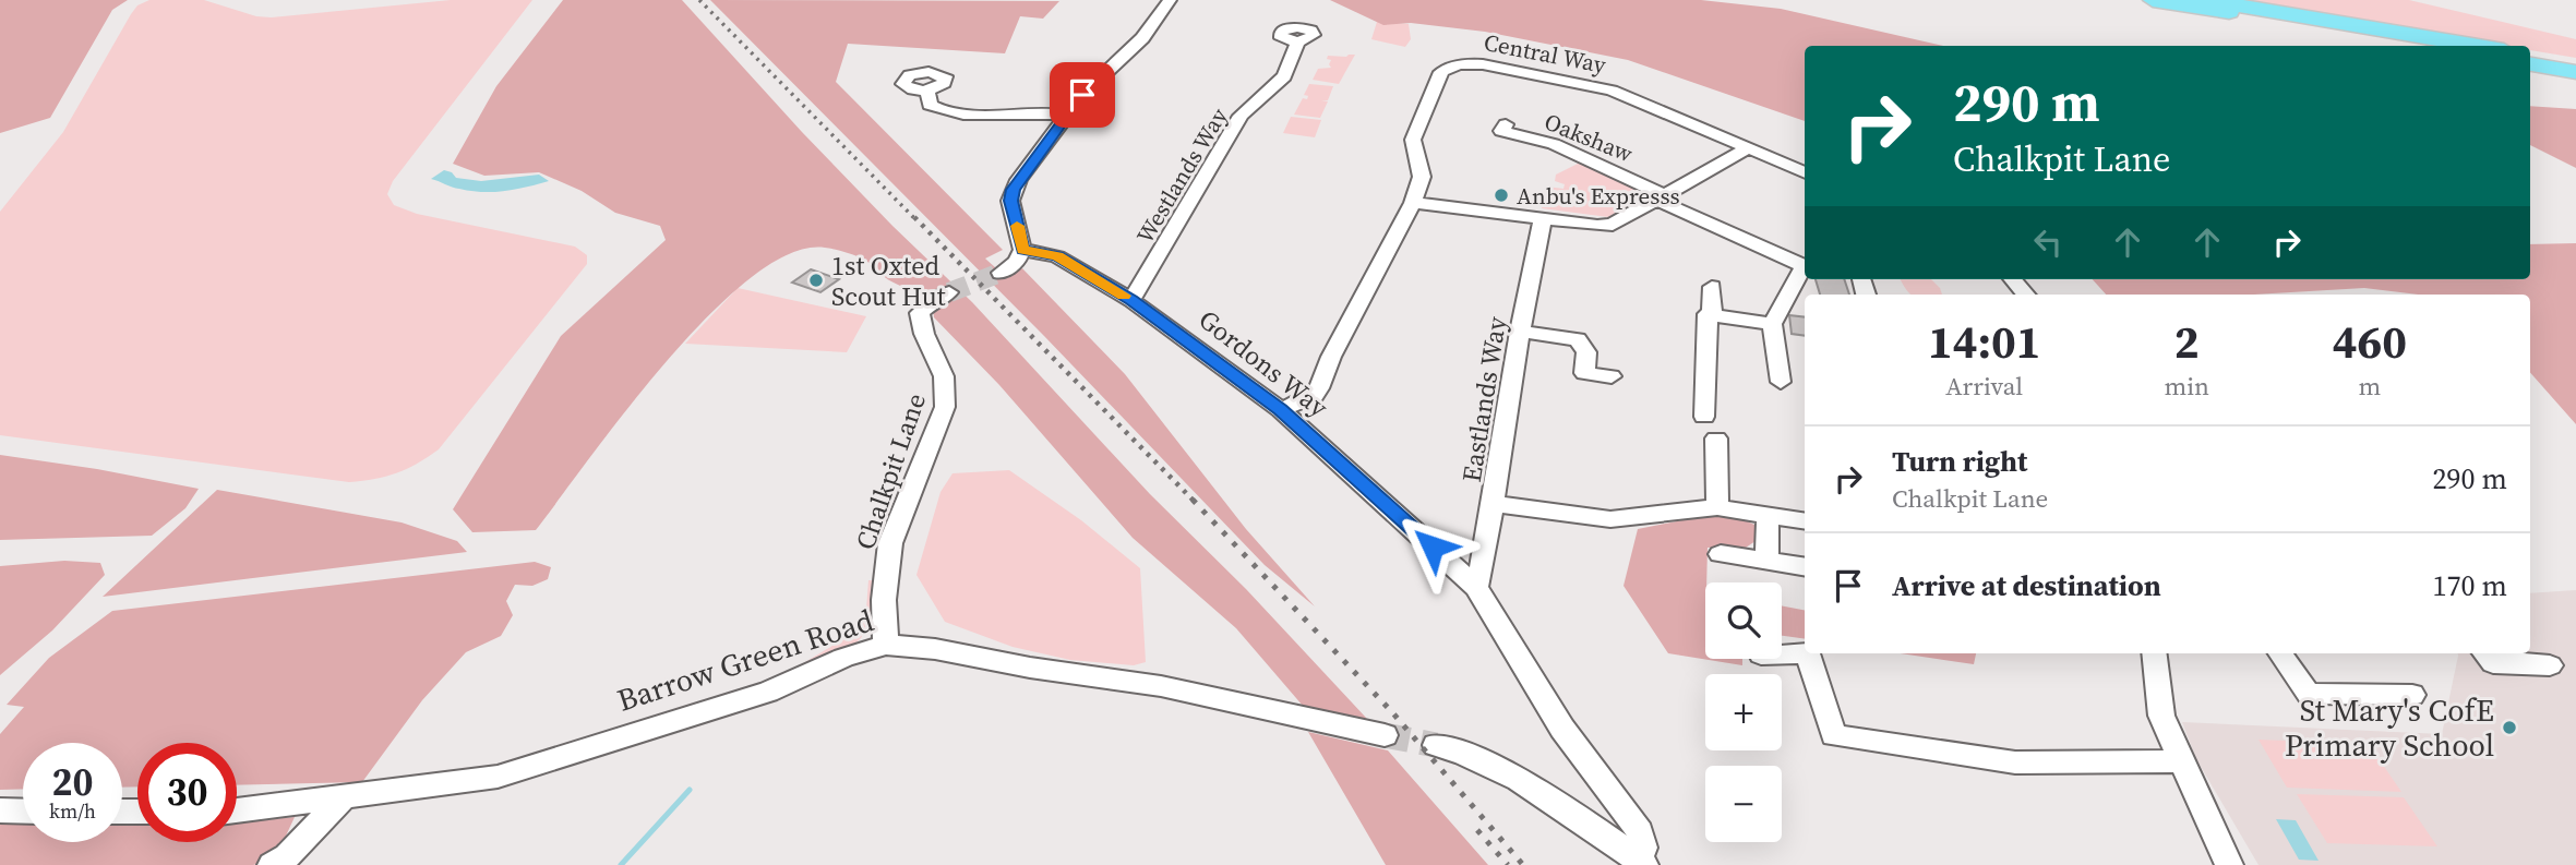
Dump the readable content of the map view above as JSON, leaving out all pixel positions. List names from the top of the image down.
{
  "streets": {
    "street": [
      "Central Way",
      "Oakshaw",
      "Westlands Way",
      "Gordons Way",
      "Eastlands Way",
      "Chalkpit Lane",
      "Barrow Green Road"
    ]
  },
  "crossings": [
    ["Central Way", "Gordons Way"],
    ["Westlands Way", "Gordons Way"],
    ["Gordons Way", "Eastlands Way"],
    ["Chalkpit Lane", "Barrow Green Road"]
  ],
  "places": ["Anbu's Expresss", "1st Oxted Scout Hut", "St Mary's CofE Primary School"],
  "page": {
    "turn": ["290 m", "Chalkpit Lane"],
    "eta": [
      "14:01",
      "Arrival",
      "2",
      "min",
      "460",
      "m"
    ],
    "list": [
      {
        "name": "Turn right",
        "note": "Chalkpit Lane",
        "value": "290 m"
      },
      {
        "name": "Arrive at destination",
        "value": "170 m"
      }
    ],
    "map_buttons": ["+", "−"],
    "speed": "20 km/h",
    "limit": "30"
  }
}
